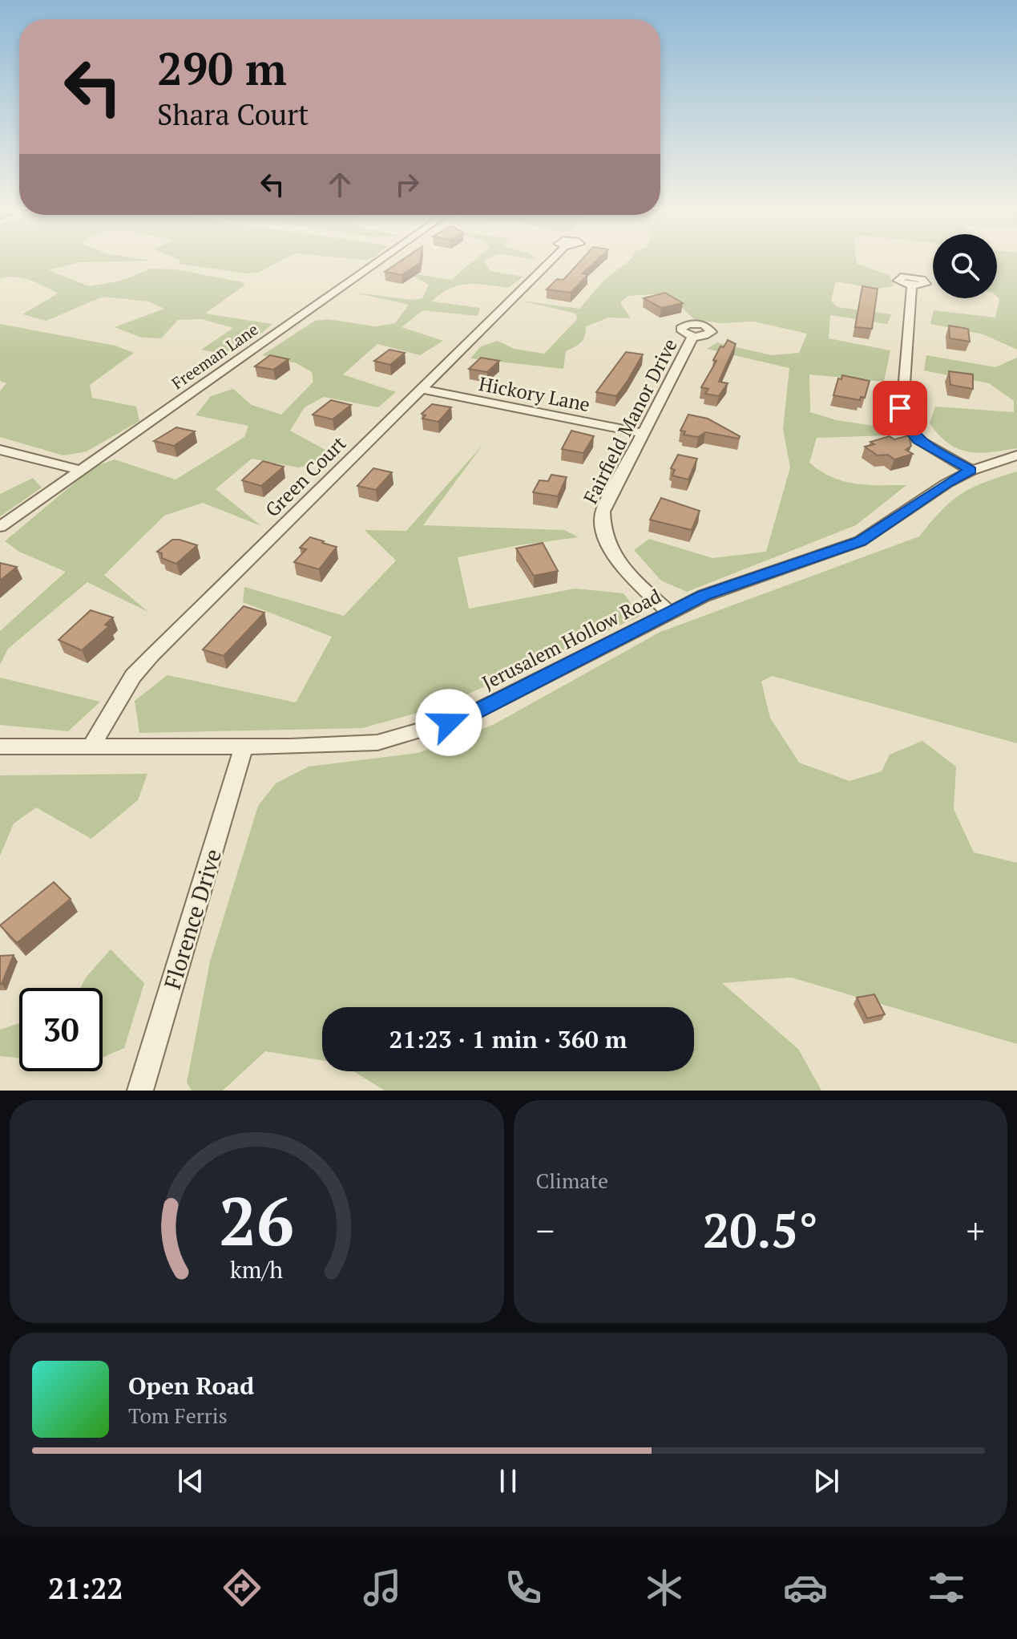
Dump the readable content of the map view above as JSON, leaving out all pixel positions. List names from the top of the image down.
{
  "streets": {
    "street": [
      "Freeman Lane",
      "Hickory Lane",
      "Fairfield Manor Drive",
      "Green Court",
      "Jerusalem Hollow Road",
      "Florence Drive"
    ]
  },
  "crossings": [
    ["Hickory Lane", "Fairfield Manor Drive"],
    ["Hickory Lane", "Green Court"],
    ["Fairfield Manor Drive", "Jerusalem Hollow Road"],
    ["Green Court", "Jerusalem Hollow Road"],
    ["Jerusalem Hollow Road", "Florence Drive"]
  ],
  "page": {
    "turn": ["290 m", "Shara Court"],
    "limit": "30",
    "trip": "21:23 · 1 min · 360 m",
    "tile": "Climate",
    "heat": ["−", "20.5°", "+"],
    "song": ["Open Road", "Tom Ferris"],
    "tabs": "21:22",
    "gauge": ["26", "km/h"]
  }
}
